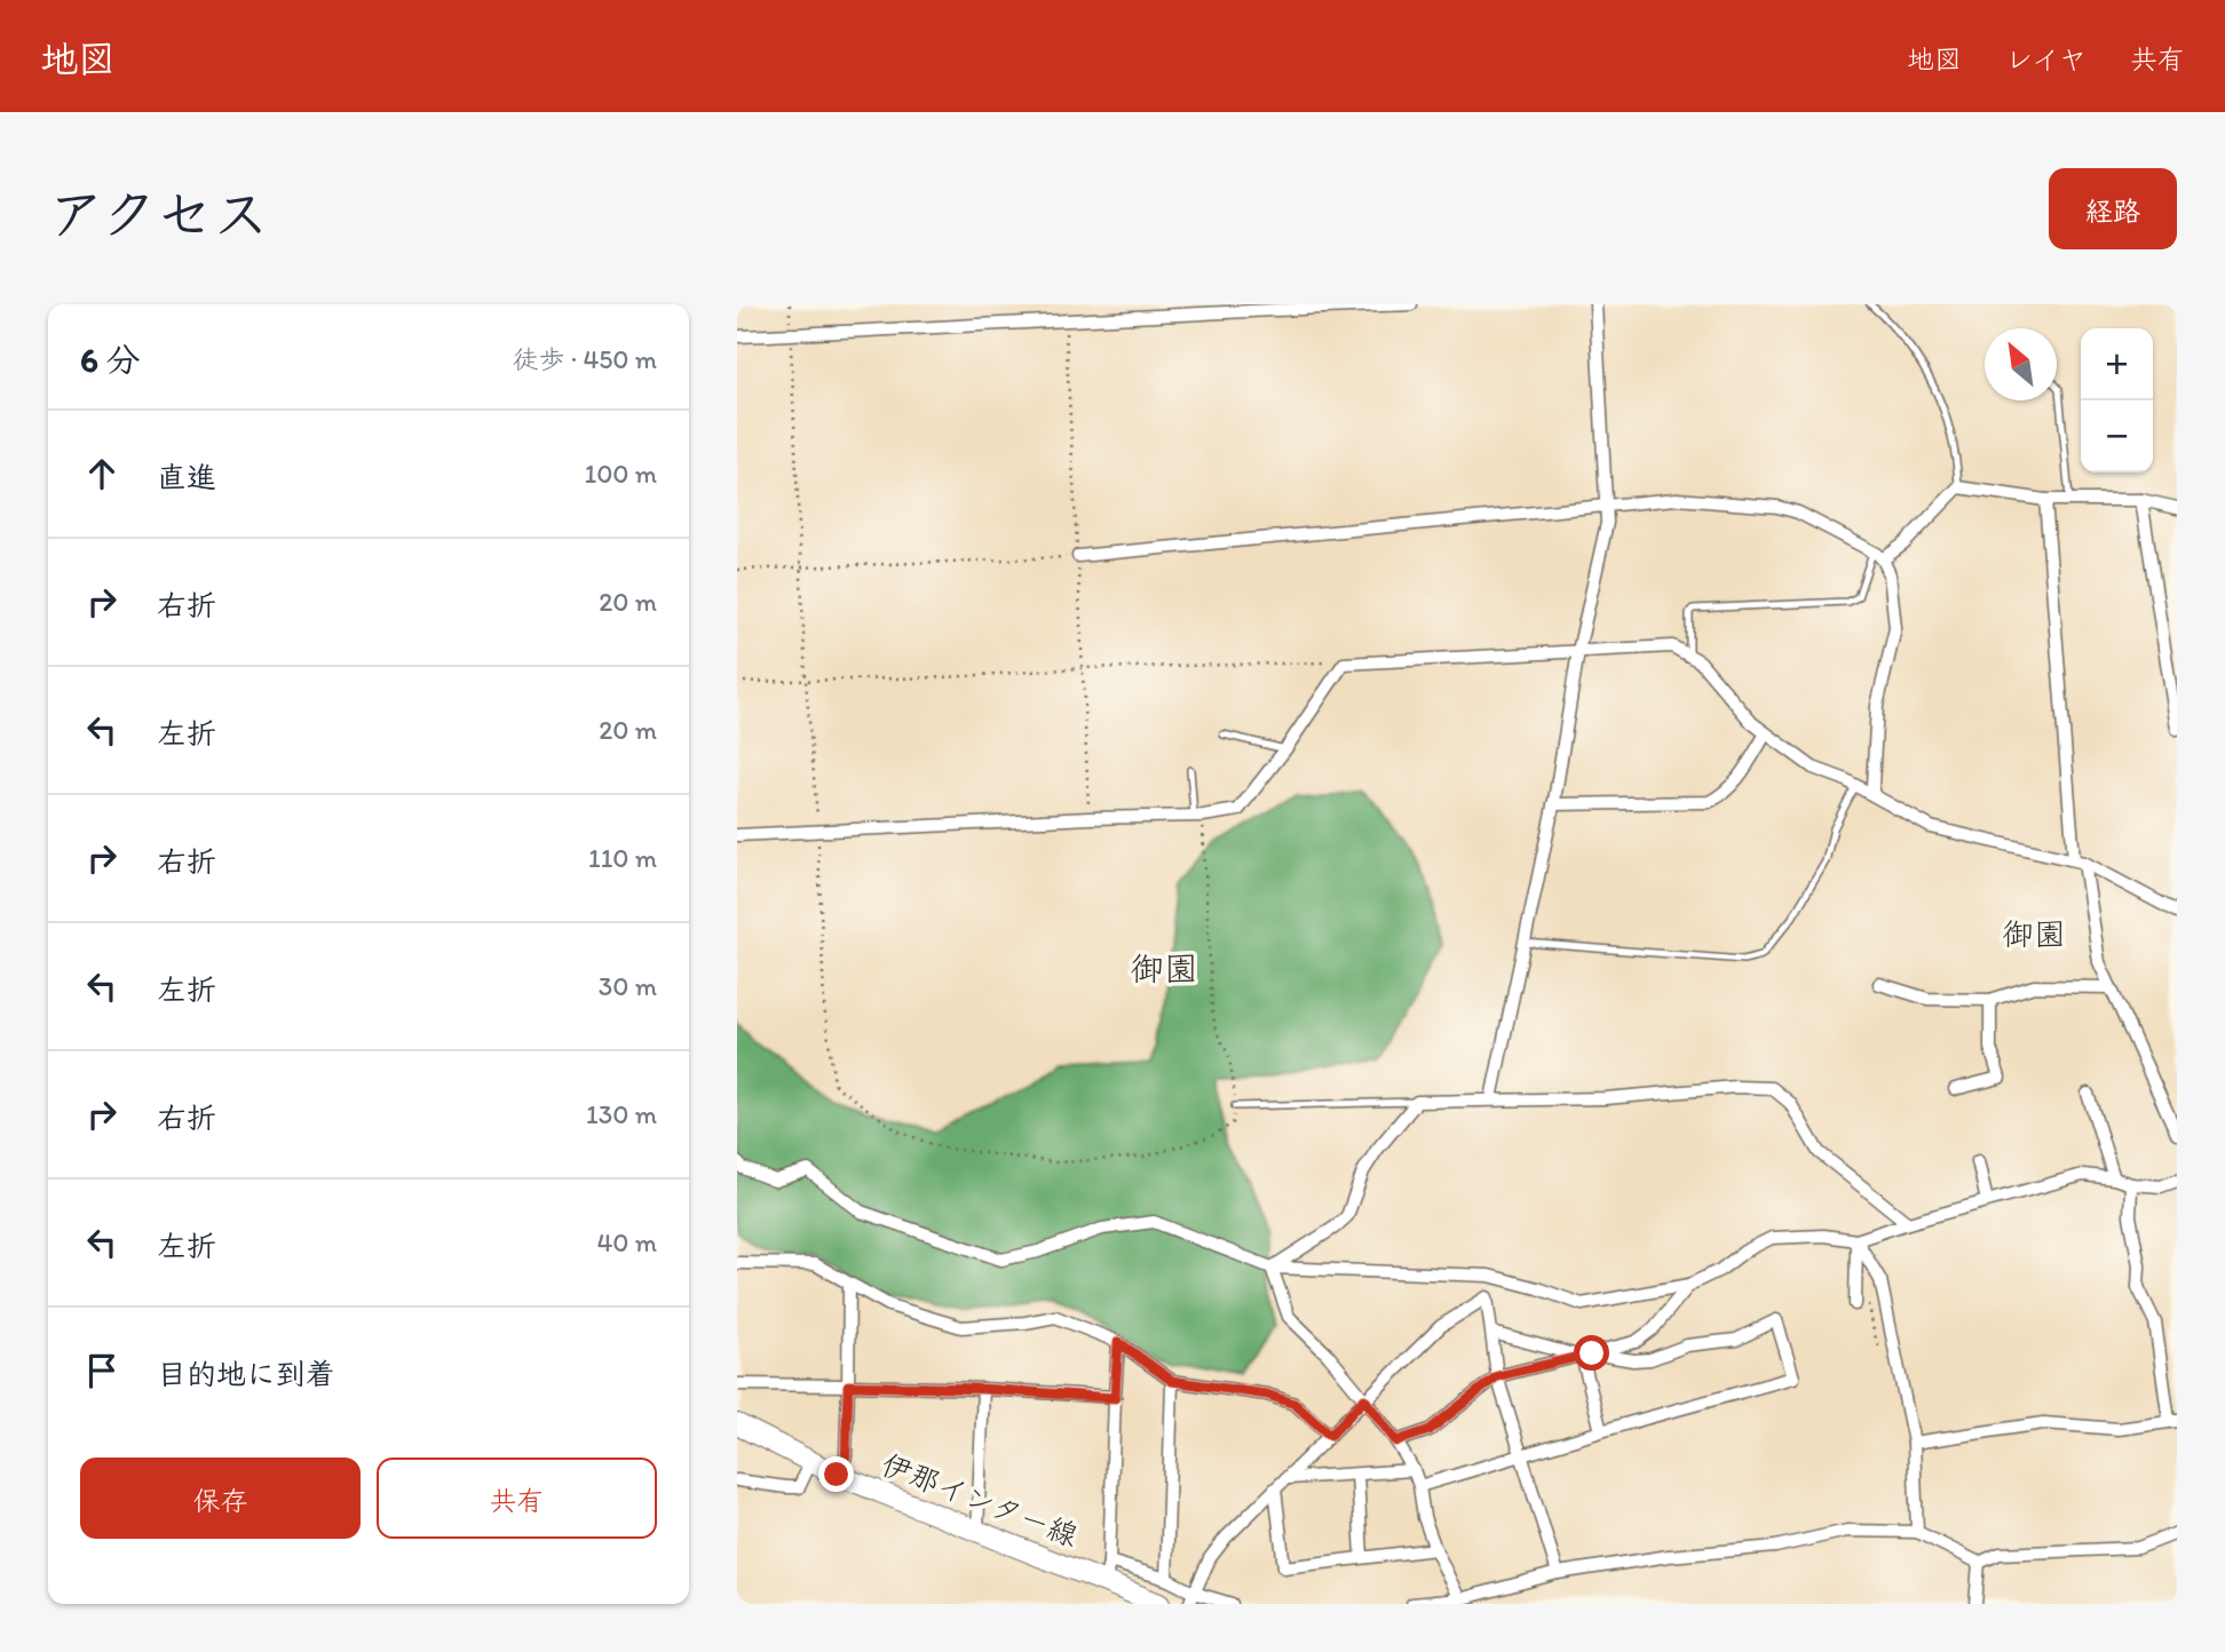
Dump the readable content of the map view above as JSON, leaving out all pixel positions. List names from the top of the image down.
{
  "streets": {
    "main road": ["伊那インター線"]
  },
  "districts": ["御園", "御園"],
  "north": "top left",
  "page": {
    "header": "地図",
    "nav": ["地図", "レイヤ", "共有"],
    "title": "アクセス",
    "buttons": [
      "経路",
      ["保存", "共有"]
    ],
    "heading": ["6 分", "徒歩 · 450 m"],
    "map_buttons": ["+", "−"],
    "list": [
      ["直進", "100 m"],
      ["右折", "20 m"],
      ["左折", "20 m"],
      ["右折", "110 m"],
      ["左折", "30 m"],
      ["右折", "130 m"],
      ["左折", "40 m"],
      "目的地に到着"
    ]
  }
}
